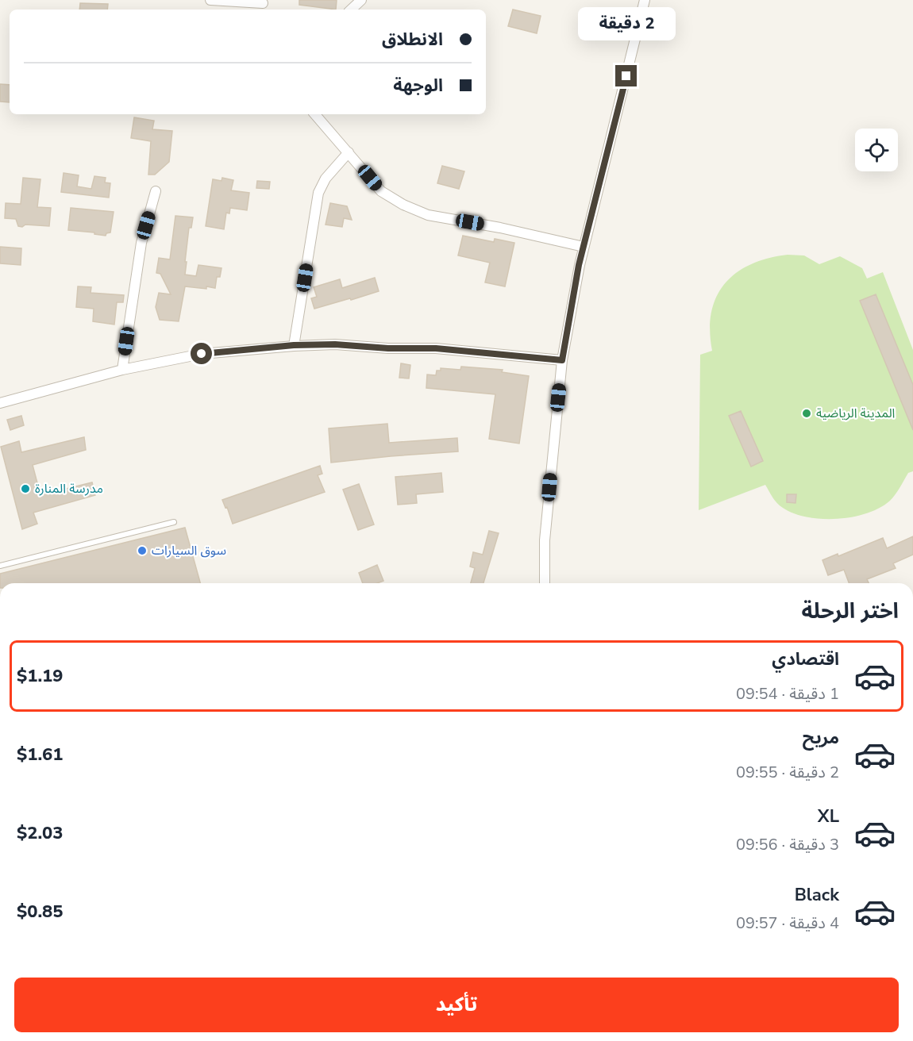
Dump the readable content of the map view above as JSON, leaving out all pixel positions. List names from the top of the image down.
{
  "places": ["المدينة الرياضية", "مدرسة المنارة", "سوق السيارات"],
  "page": {
    "bubble": "2 دقيقة",
    "banner": ["الانطلاق", "الوجهة"],
    "heading": "اختر الرحلة",
    "list": [
      {
        "name": "اقتصادي",
        "note": "1 دقيقة · 09:54",
        "value": "$1.19"
      },
      {
        "name": "مريح",
        "note": "2 دقيقة · 09:55",
        "value": "$1.61"
      },
      {
        "name": "XL",
        "note": "3 دقيقة · 09:56",
        "value": "$2.03"
      },
      {
        "name": "Black",
        "note": "4 دقيقة · 09:57",
        "value": "$0.85"
      }
    ],
    "buttons": "تأكيد"
  }
}
